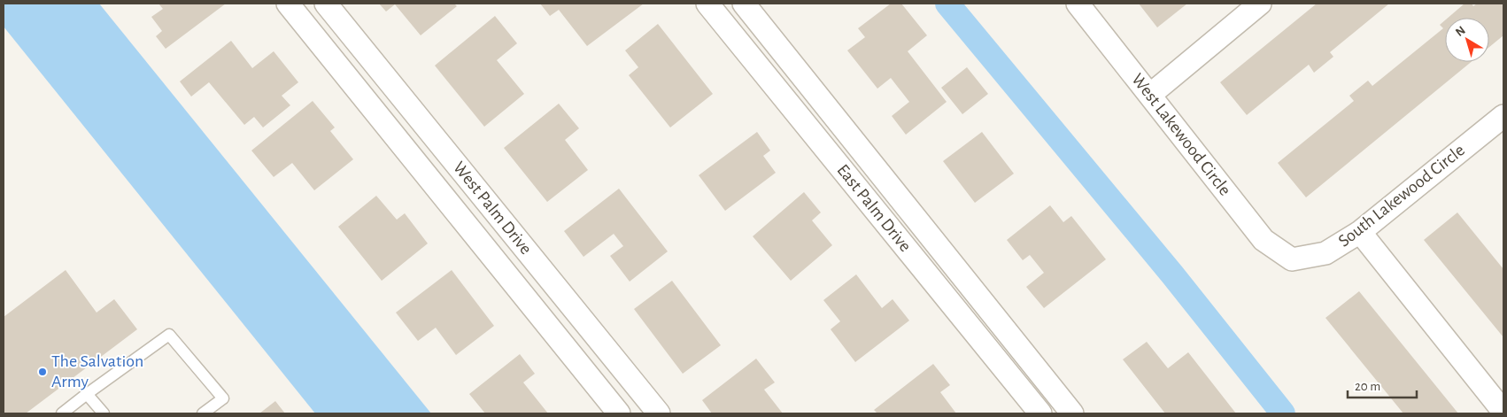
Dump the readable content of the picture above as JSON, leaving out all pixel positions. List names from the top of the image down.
{
  "streets": {
    "street": [
      "West Lakewood Circle",
      "South Lakewood Circle",
      "West Palm Drive",
      "East Palm Drive"
    ]
  },
  "crossings": [
    ["West Lakewood Circle", "South Lakewood Circle"]
  ],
  "places": ["The Salvation Army"],
  "scale_bar": "20 m",
  "north": "top left"
}
